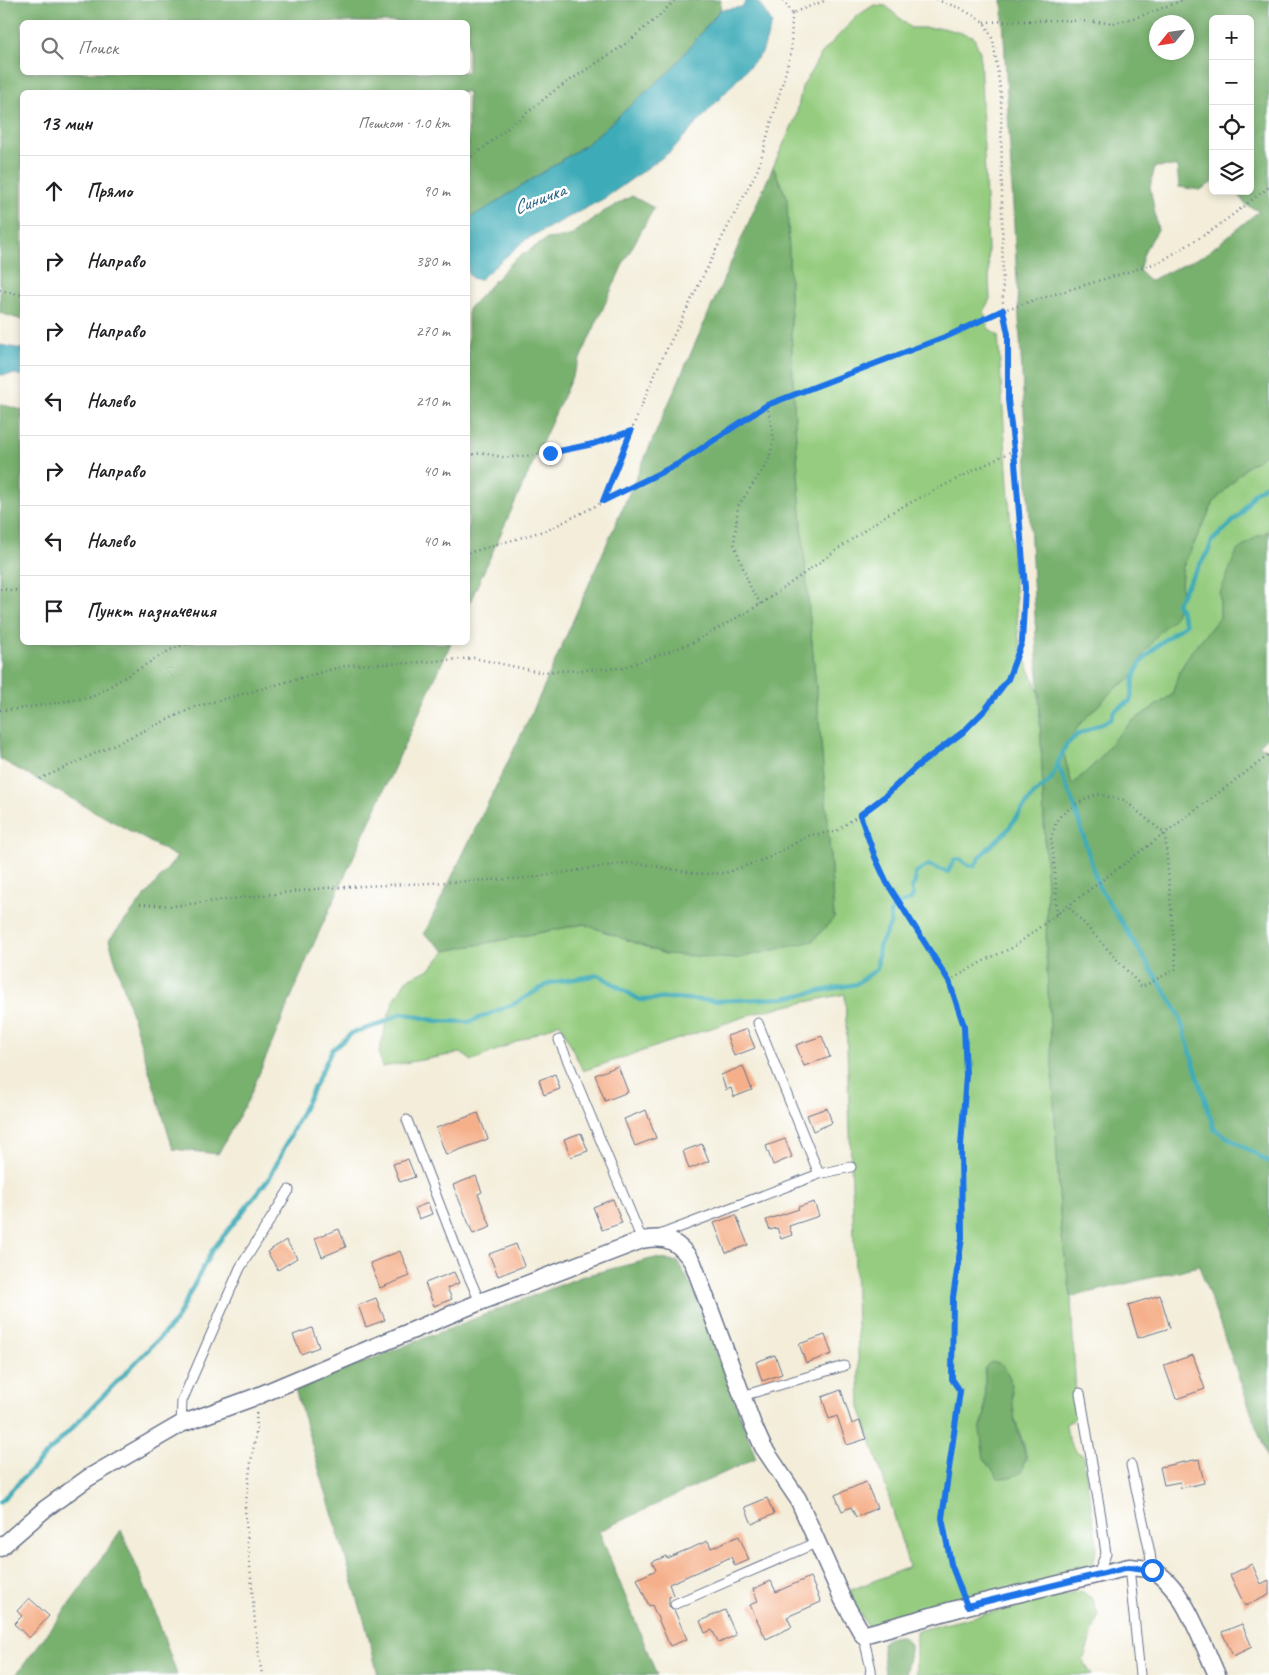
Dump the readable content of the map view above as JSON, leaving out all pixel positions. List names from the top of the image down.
{
  "water": ["Синичка"],
  "north": "bottom left",
  "page": {
    "map_buttons": ["+", "−"],
    "search": "Поиск",
    "heading": ["13 мин", "Пешком · 1.0 km"],
    "list": [
      ["Прямо", "90 m"],
      ["Направо", "380 m"],
      ["Направо", "270 m"],
      ["Налево", "210 m"],
      ["Направо", "40 m"],
      ["Налево", "40 m"],
      "Пункт назначения"
    ]
  }
}
